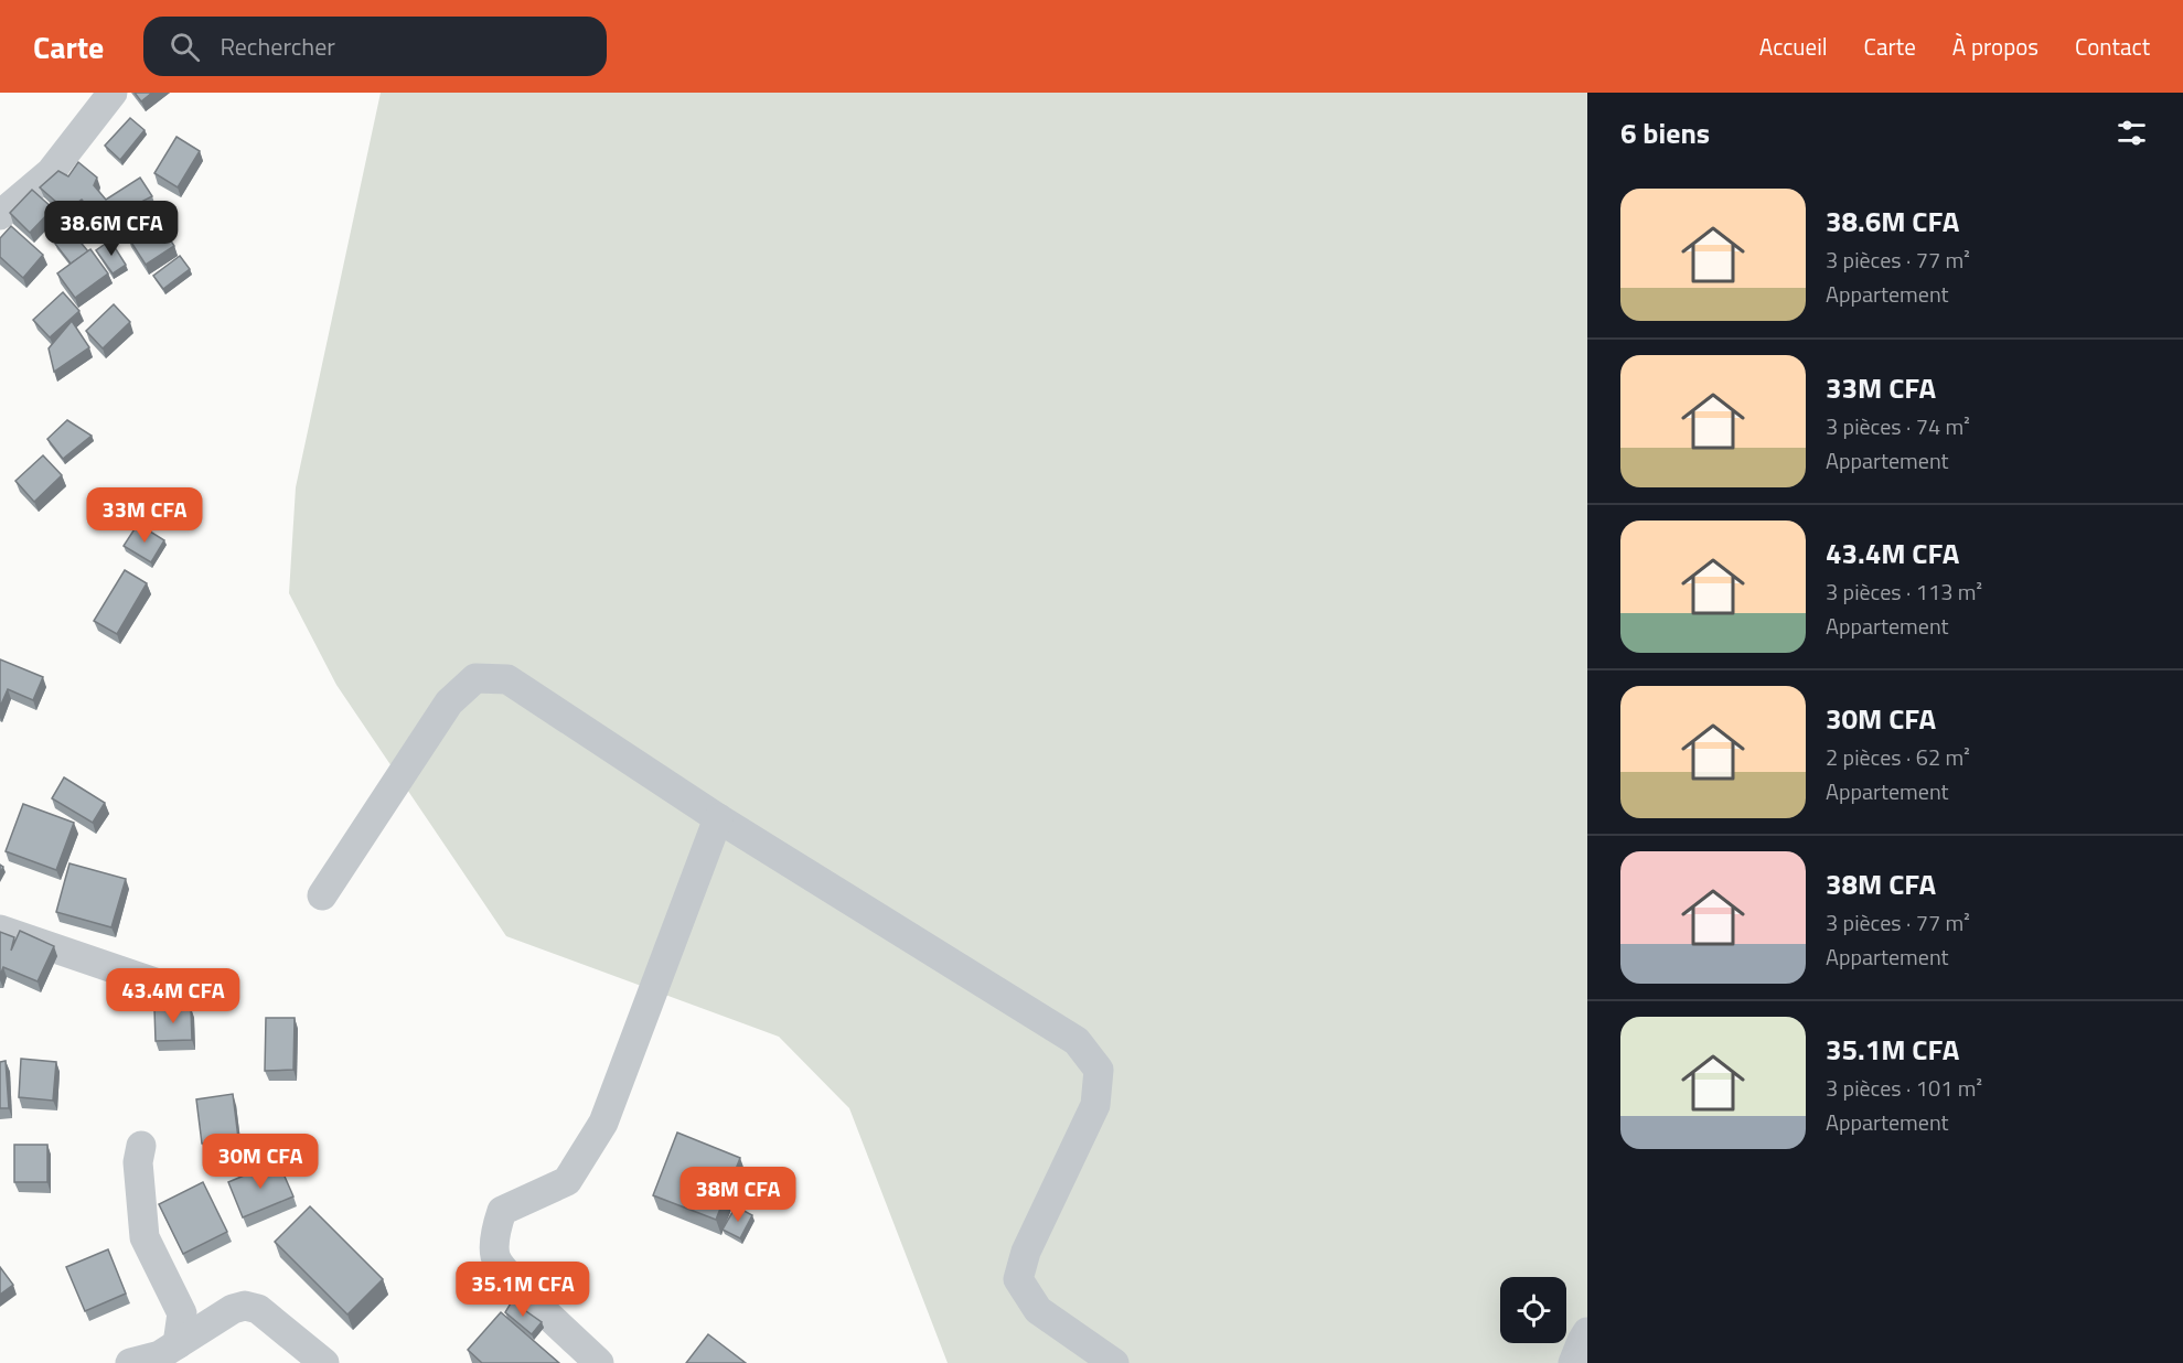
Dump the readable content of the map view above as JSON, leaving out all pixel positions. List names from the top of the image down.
{
  "page": {
    "header": "Carte",
    "search": "Rechercher",
    "nav": [
      "Accueil",
      "Carte",
      "À propos",
      "Contact"
    ],
    "heading": "6 biens",
    "list": [
      {
        "name": "38.6M CFA",
        "note": "3 pièces · 77 m² · Appartement"
      },
      {
        "name": "33M CFA",
        "note": "3 pièces · 74 m² · Appartement"
      },
      {
        "name": "43.4M CFA",
        "note": "3 pièces · 113 m² · Appartement"
      },
      {
        "name": "30M CFA",
        "note": "2 pièces · 62 m² · Appartement"
      },
      {
        "name": "38M CFA",
        "note": "3 pièces · 77 m² · Appartement"
      },
      {
        "name": "35.1M CFA",
        "note": "3 pièces · 101 m² · Appartement"
      }
    ],
    "price": [
      "38.6M CFA",
      "33M CFA",
      "43.4M CFA",
      "30M CFA",
      "38M CFA",
      "35.1M CFA"
    ]
  }
}
